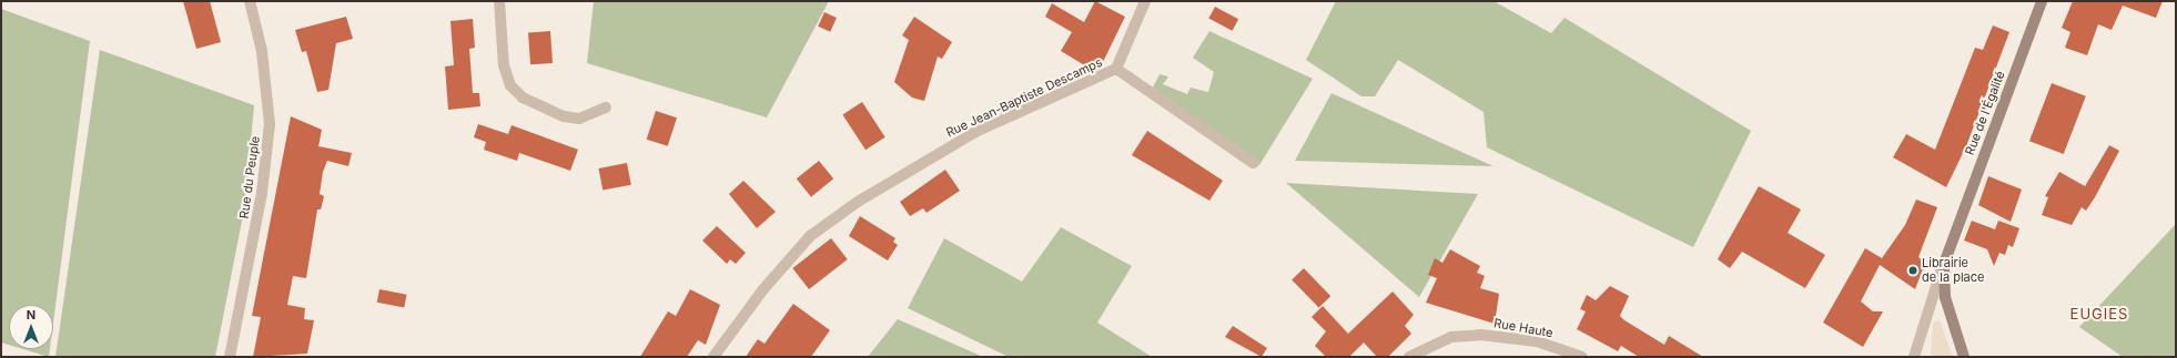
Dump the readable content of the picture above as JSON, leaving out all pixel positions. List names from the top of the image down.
{
  "streets": {
    "main road": ["Rue de l'Égalité"],
    "street": ["Rue Jean-Baptiste Descamps", "Rue du Peuple", "Rue Haute"]
  },
  "districts": ["EUGIES"],
  "places": ["Librairie de la place"],
  "north": "top"
}
